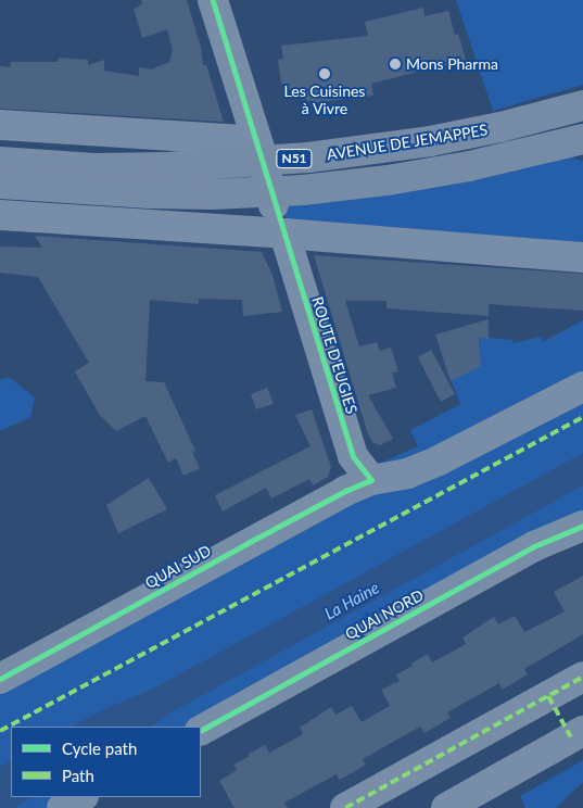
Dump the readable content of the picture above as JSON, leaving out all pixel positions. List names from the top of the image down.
{
  "streets": {
    "main road": ["AVENUE DE JEMAPPES", "N51"],
    "street": ["ROUTE D'EUGIES", "QUAI SUD", "QUAI NORD"]
  },
  "crossings": [
    ["ROUTE D'EUGIES", "QUAI SUD"]
  ],
  "water": ["La Haine"],
  "places": ["Mons Pharma", "Les Cuisines à Vivre"],
  "legend": ["Cycle path", "Path"]
}
